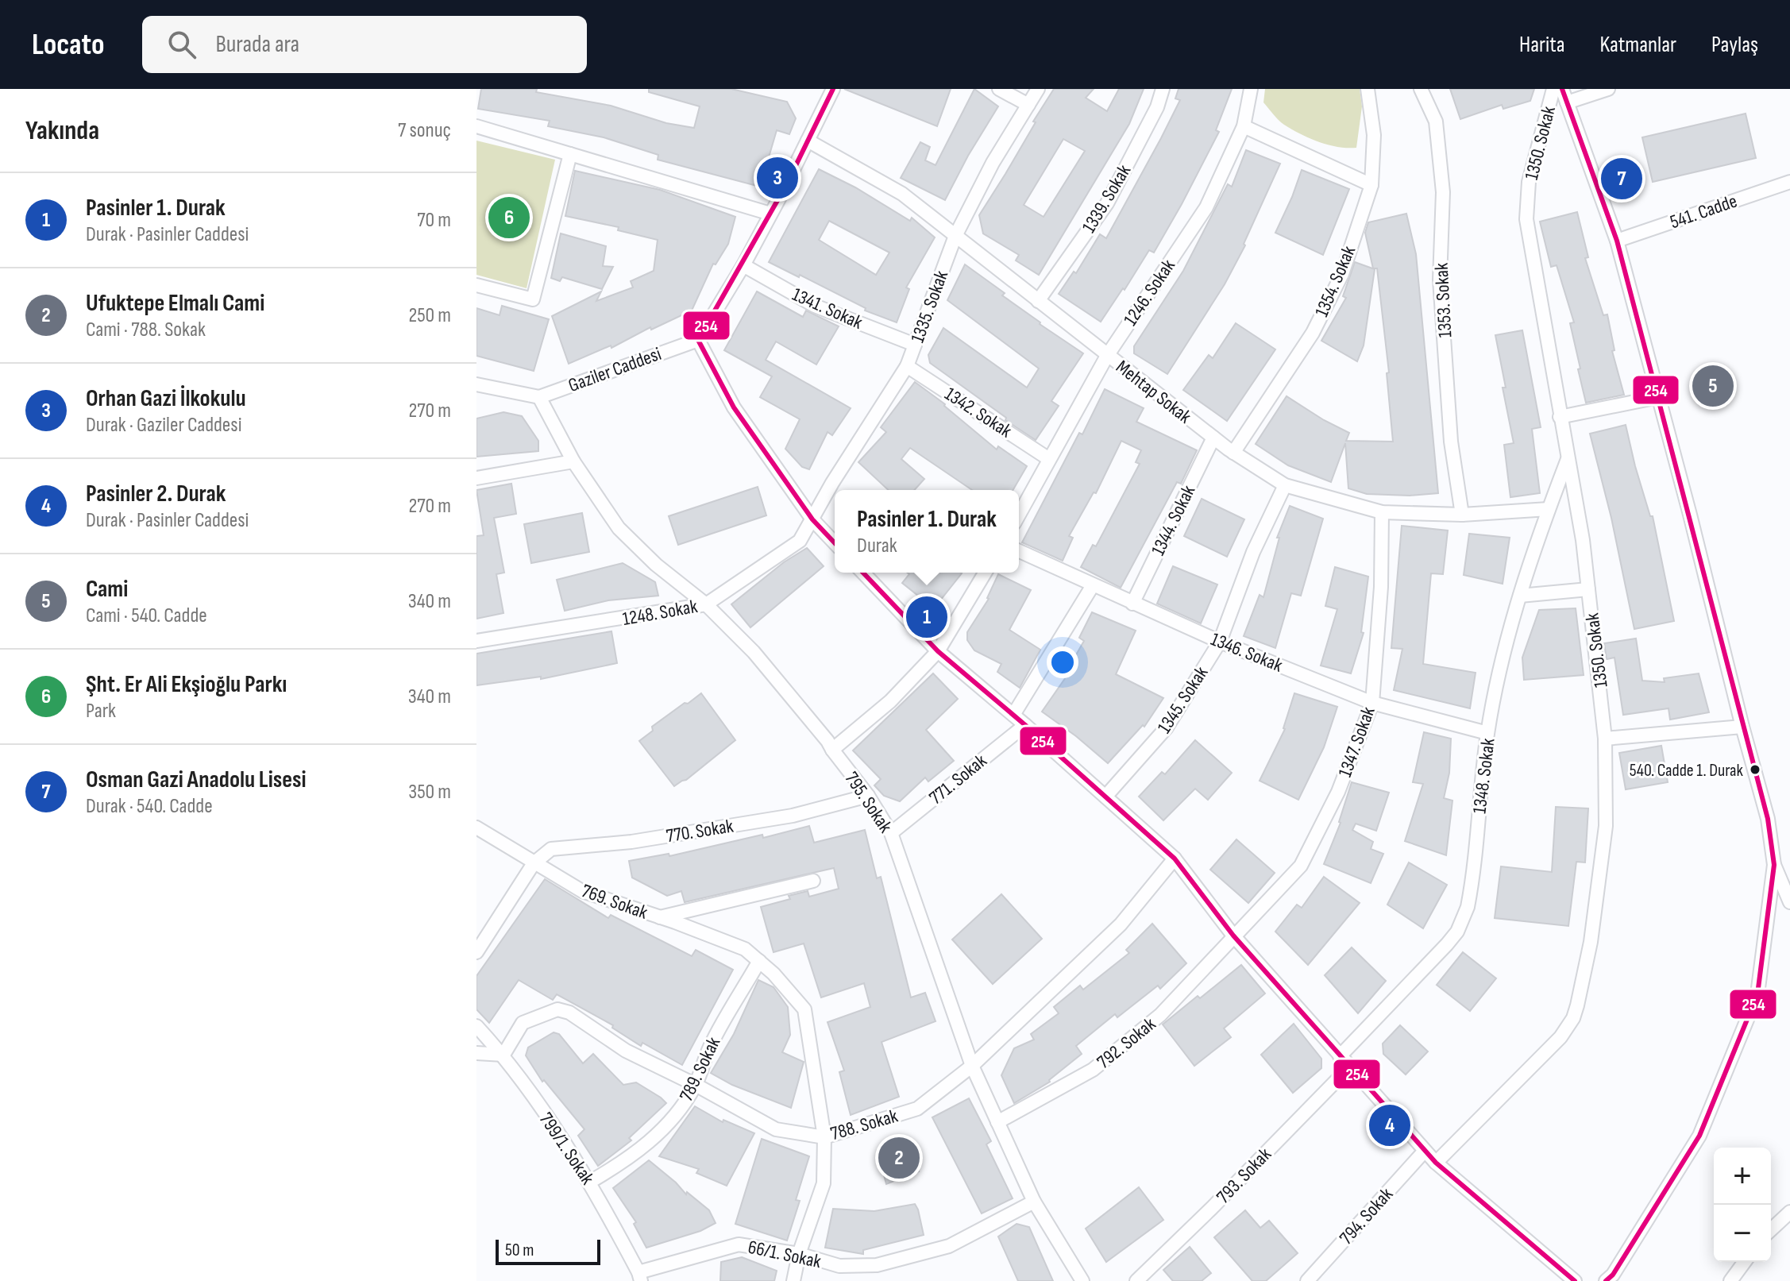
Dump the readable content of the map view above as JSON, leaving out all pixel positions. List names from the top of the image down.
{
  "streets": {
    "street": [
      "1350. Sokak",
      "1339. Sokak",
      "541. Cadde",
      "1354. Sokak",
      "1246. Sokak",
      "1353. Sokak",
      "1335. Sokak",
      "1341. Sokak",
      "Gaziler Caddesi",
      "Mehtap Sokak",
      "1342. Sokak",
      "1344. Sokak",
      "1248. Sokak",
      "1346. Sokak",
      "1345. Sokak",
      "1347. Sokak",
      "1348. Sokak",
      "771. Sokak",
      "795. Sokak",
      "770. Sokak",
      "769. Sokak",
      "792. Sokak",
      "789. Sokak",
      "788. Sokak",
      "799/1. Sokak",
      "793. Sokak",
      "794. Sokak",
      "66/1. Sokak"
    ]
  },
  "crossings": [
    ["1350. Sokak", "1348. Sokak"],
    ["1339. Sokak", "Mehtap Sokak"],
    ["1354. Sokak", "Mehtap Sokak"],
    ["1246. Sokak", "Mehtap Sokak"],
    ["1246. Sokak", "1342. Sokak"],
    ["1353. Sokak", "Mehtap Sokak"],
    ["1335. Sokak", "1341. Sokak"],
    ["1335. Sokak", "Mehtap Sokak"],
    ["1335. Sokak", "1342. Sokak"],
    ["1335. Sokak", "1248. Sokak"],
    ["Gaziler Caddesi", "795. Sokak"],
    ["Mehtap Sokak", "1344. Sokak"],
    ["Mehtap Sokak", "1345. Sokak"],
    ["Mehtap Sokak", "1347. Sokak"],
    ["Mehtap Sokak", "1348. Sokak"],
    ["1344. Sokak", "1346. Sokak"],
    ["1248. Sokak", "795. Sokak"],
    ["1346. Sokak", "1345. Sokak"],
    ["1346. Sokak", "1347. Sokak"],
    ["1346. Sokak", "1348. Sokak"],
    ["1347. Sokak", "792. Sokak"],
    ["771. Sokak", "795. Sokak"],
    ["795. Sokak", "770. Sokak"],
    ["795. Sokak", "792. Sokak"],
    ["795. Sokak", "788. Sokak"],
    ["795. Sokak", "66/1. Sokak"],
    ["770. Sokak", "769. Sokak"],
    ["769. Sokak", "789. Sokak"],
    ["769. Sokak", "788. Sokak"],
    ["769. Sokak", "66/1. Sokak"],
    ["789. Sokak", "788. Sokak"],
    ["789. Sokak", "799/1. Sokak"],
    ["788. Sokak", "799/1. Sokak"],
    ["799/1. Sokak", "66/1. Sokak"]
  ],
  "places": ["540. Cadde 1. Durak"],
  "lines": ["transit line 254"],
  "scale_bar": "50 m",
  "page": {
    "header": "Locato",
    "search": "Burada ara",
    "nav": ["Harita", "Katmanlar", "Paylaş"],
    "heading": ["Yakında", "7 sonuç"],
    "pins": [
      "3",
      "7",
      "6",
      "5",
      "1",
      "4",
      "2"
    ],
    "list": [
      {
        "mark": "1",
        "name": "Pasinler 1. Durak",
        "note": "Durak · Pasinler Caddesi",
        "value": "70 m"
      },
      {
        "mark": "2",
        "name": "Ufuktepe Elmalı Cami",
        "note": "Cami · 788. Sokak",
        "value": "250 m"
      },
      {
        "mark": "3",
        "name": "Orhan Gazi İlkokulu",
        "note": "Durak · Gaziler Caddesi",
        "value": "270 m"
      },
      {
        "mark": "4",
        "name": "Pasinler 2. Durak",
        "note": "Durak · Pasinler Caddesi",
        "value": "270 m"
      },
      {
        "mark": "5",
        "name": "Cami",
        "note": "Cami · 540. Cadde",
        "value": "340 m"
      },
      {
        "mark": "6",
        "name": "Şht. Er Ali Ekşioğlu Parkı",
        "note": "Park",
        "value": "340 m"
      },
      {
        "mark": "7",
        "name": "Osman Gazi Anadolu Lisesi",
        "note": "Durak · 540. Cadde",
        "value": "350 m"
      }
    ],
    "popup": ["Pasinler 1. Durak", "Durak"],
    "map_buttons": ["+", "−"],
    "scale": "50 m"
  }
}
